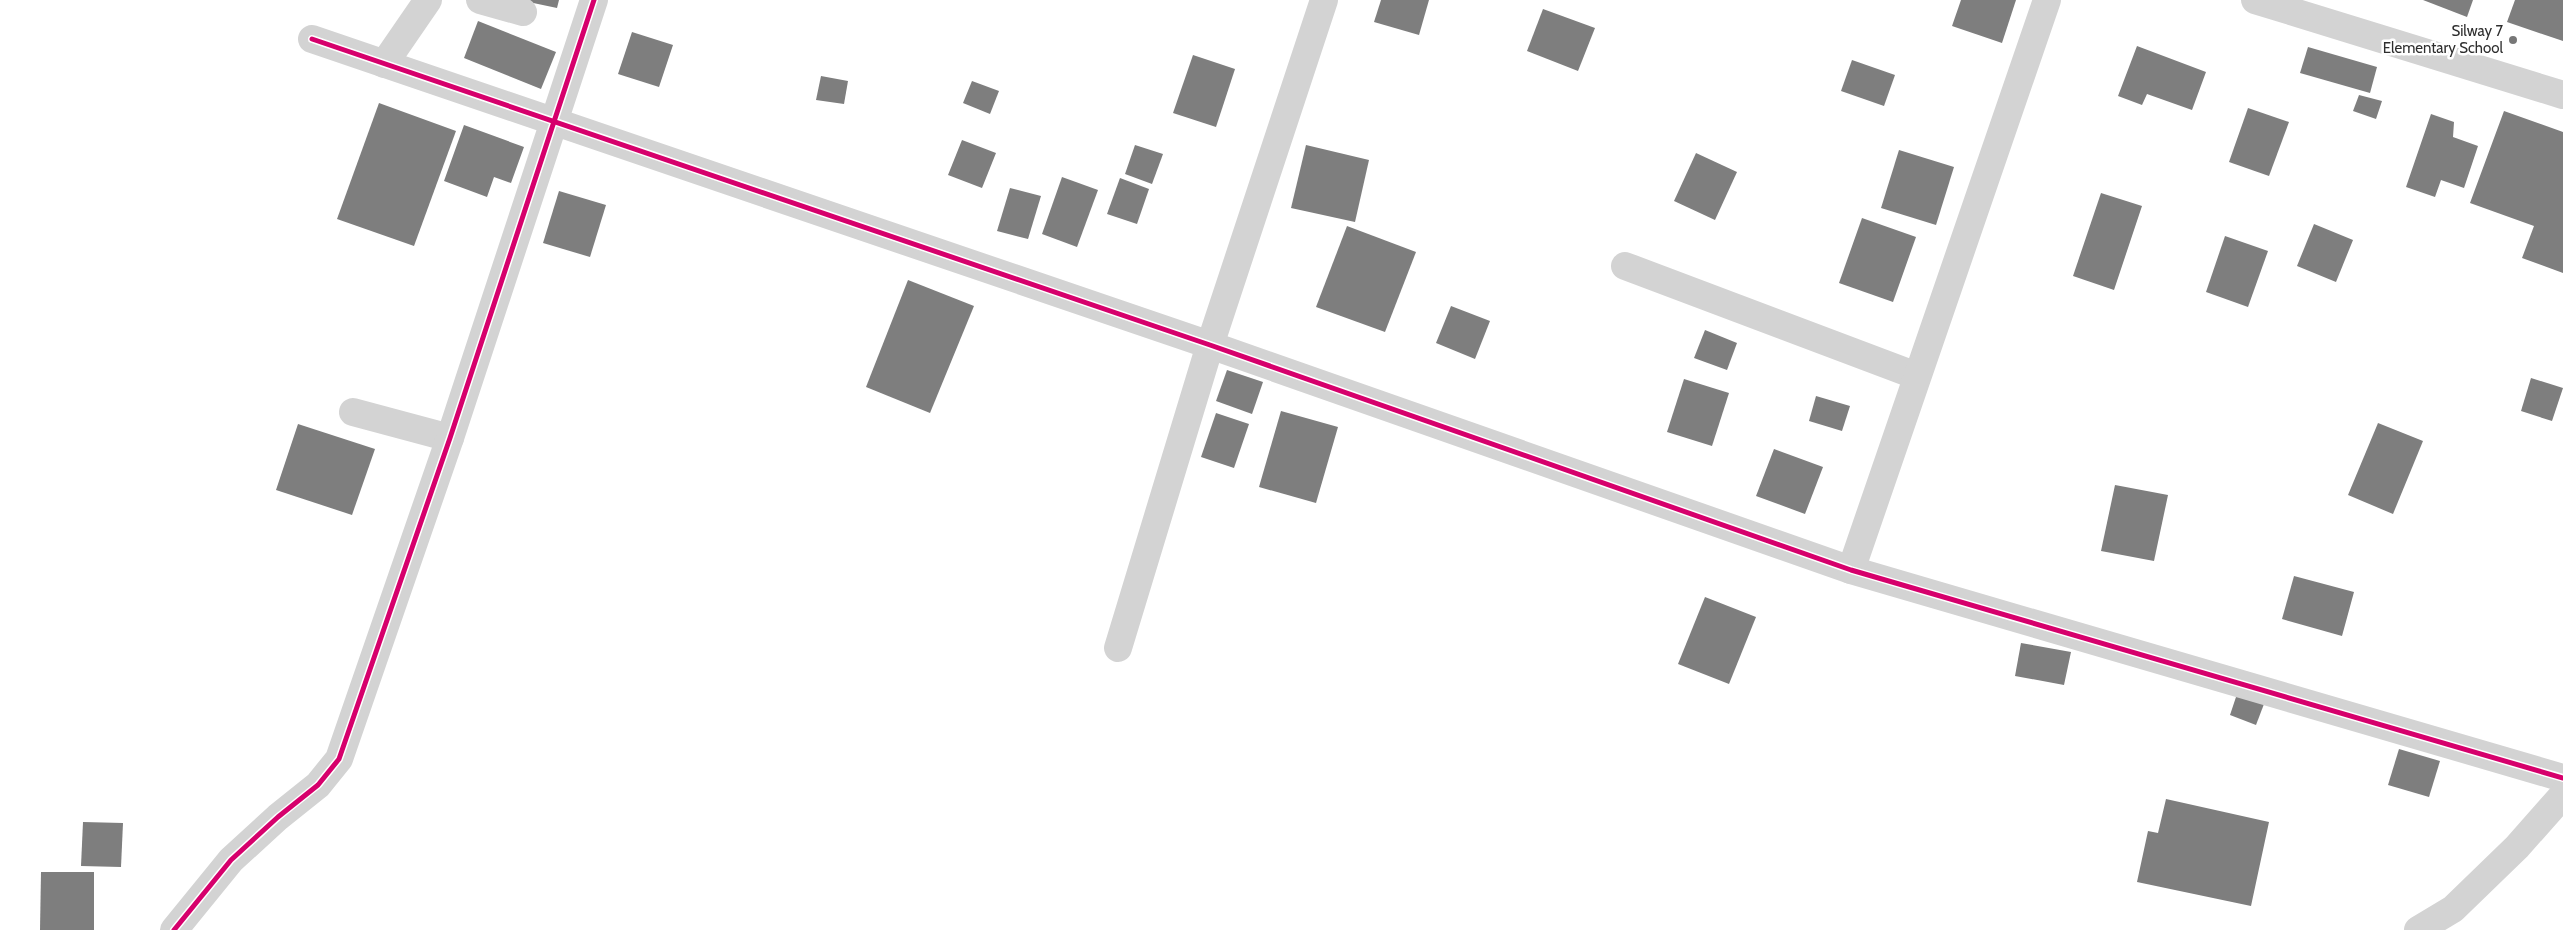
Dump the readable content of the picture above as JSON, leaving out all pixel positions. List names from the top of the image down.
{
  "places": ["Silway 7 Elementary School"]
}
